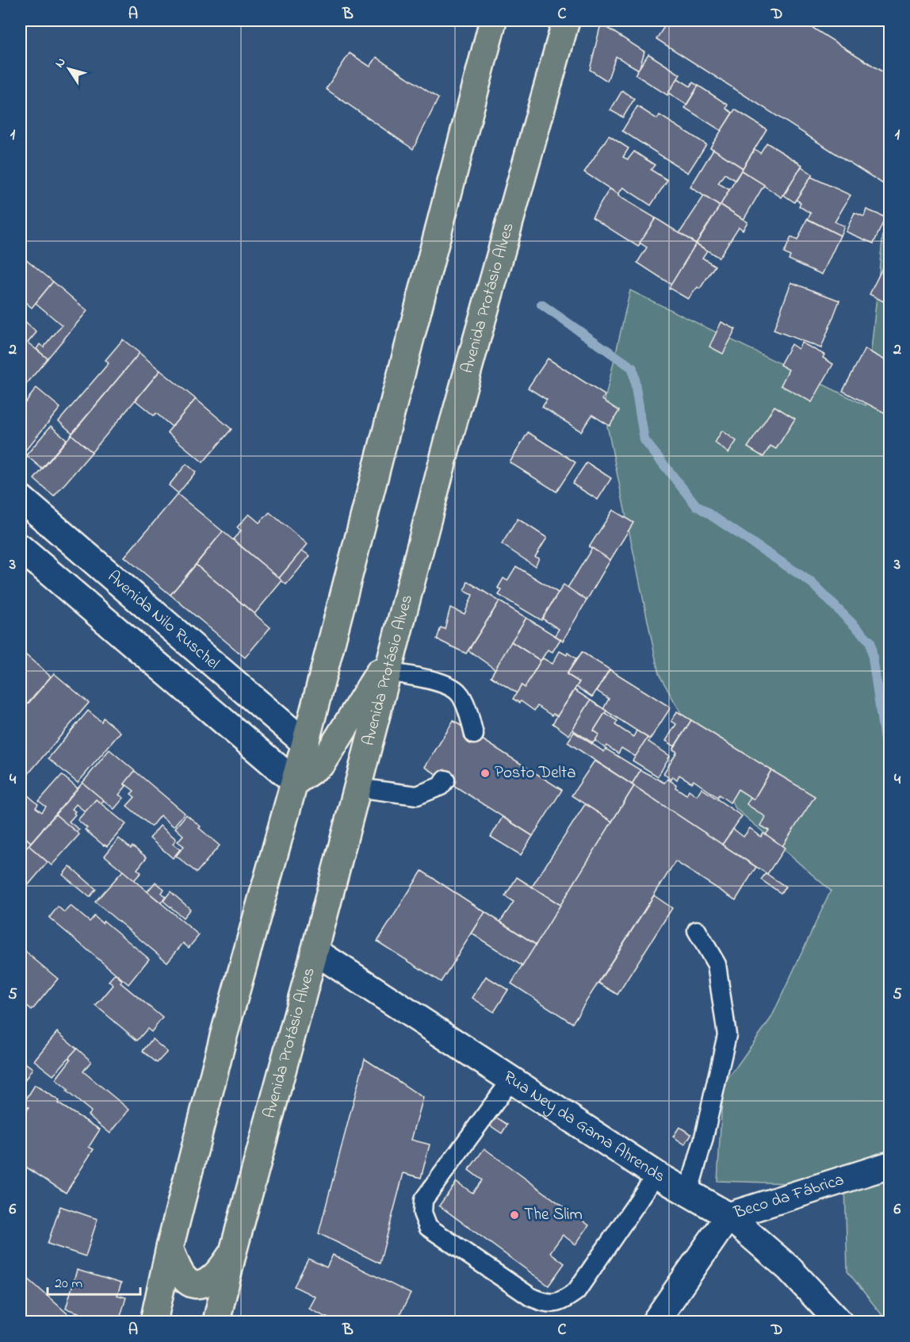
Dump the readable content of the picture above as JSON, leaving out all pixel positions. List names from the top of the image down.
{
  "streets": {
    "main road": ["Avenida Protásio Alves"],
    "street": ["Avenida Nilo Ruschel", "Rua Ney da Gama Ahrends", "Beco da Fábrica"]
  },
  "crossings": [
    ["Avenida Protásio Alves", "Rua Ney da Gama Ahrends"],
    ["Rua Ney da Gama Ahrends", "Beco da Fábrica"]
  ],
  "places": ["Posto Delta", "The Slim"],
  "scale_bar": "20 m",
  "north": "top left",
  "grid": {
    "columns": [
      "A",
      "B",
      "C",
      "D"
    ],
    "rows": [
      "1",
      "2",
      "3",
      "4",
      "5",
      "6"
    ]
  }
}
